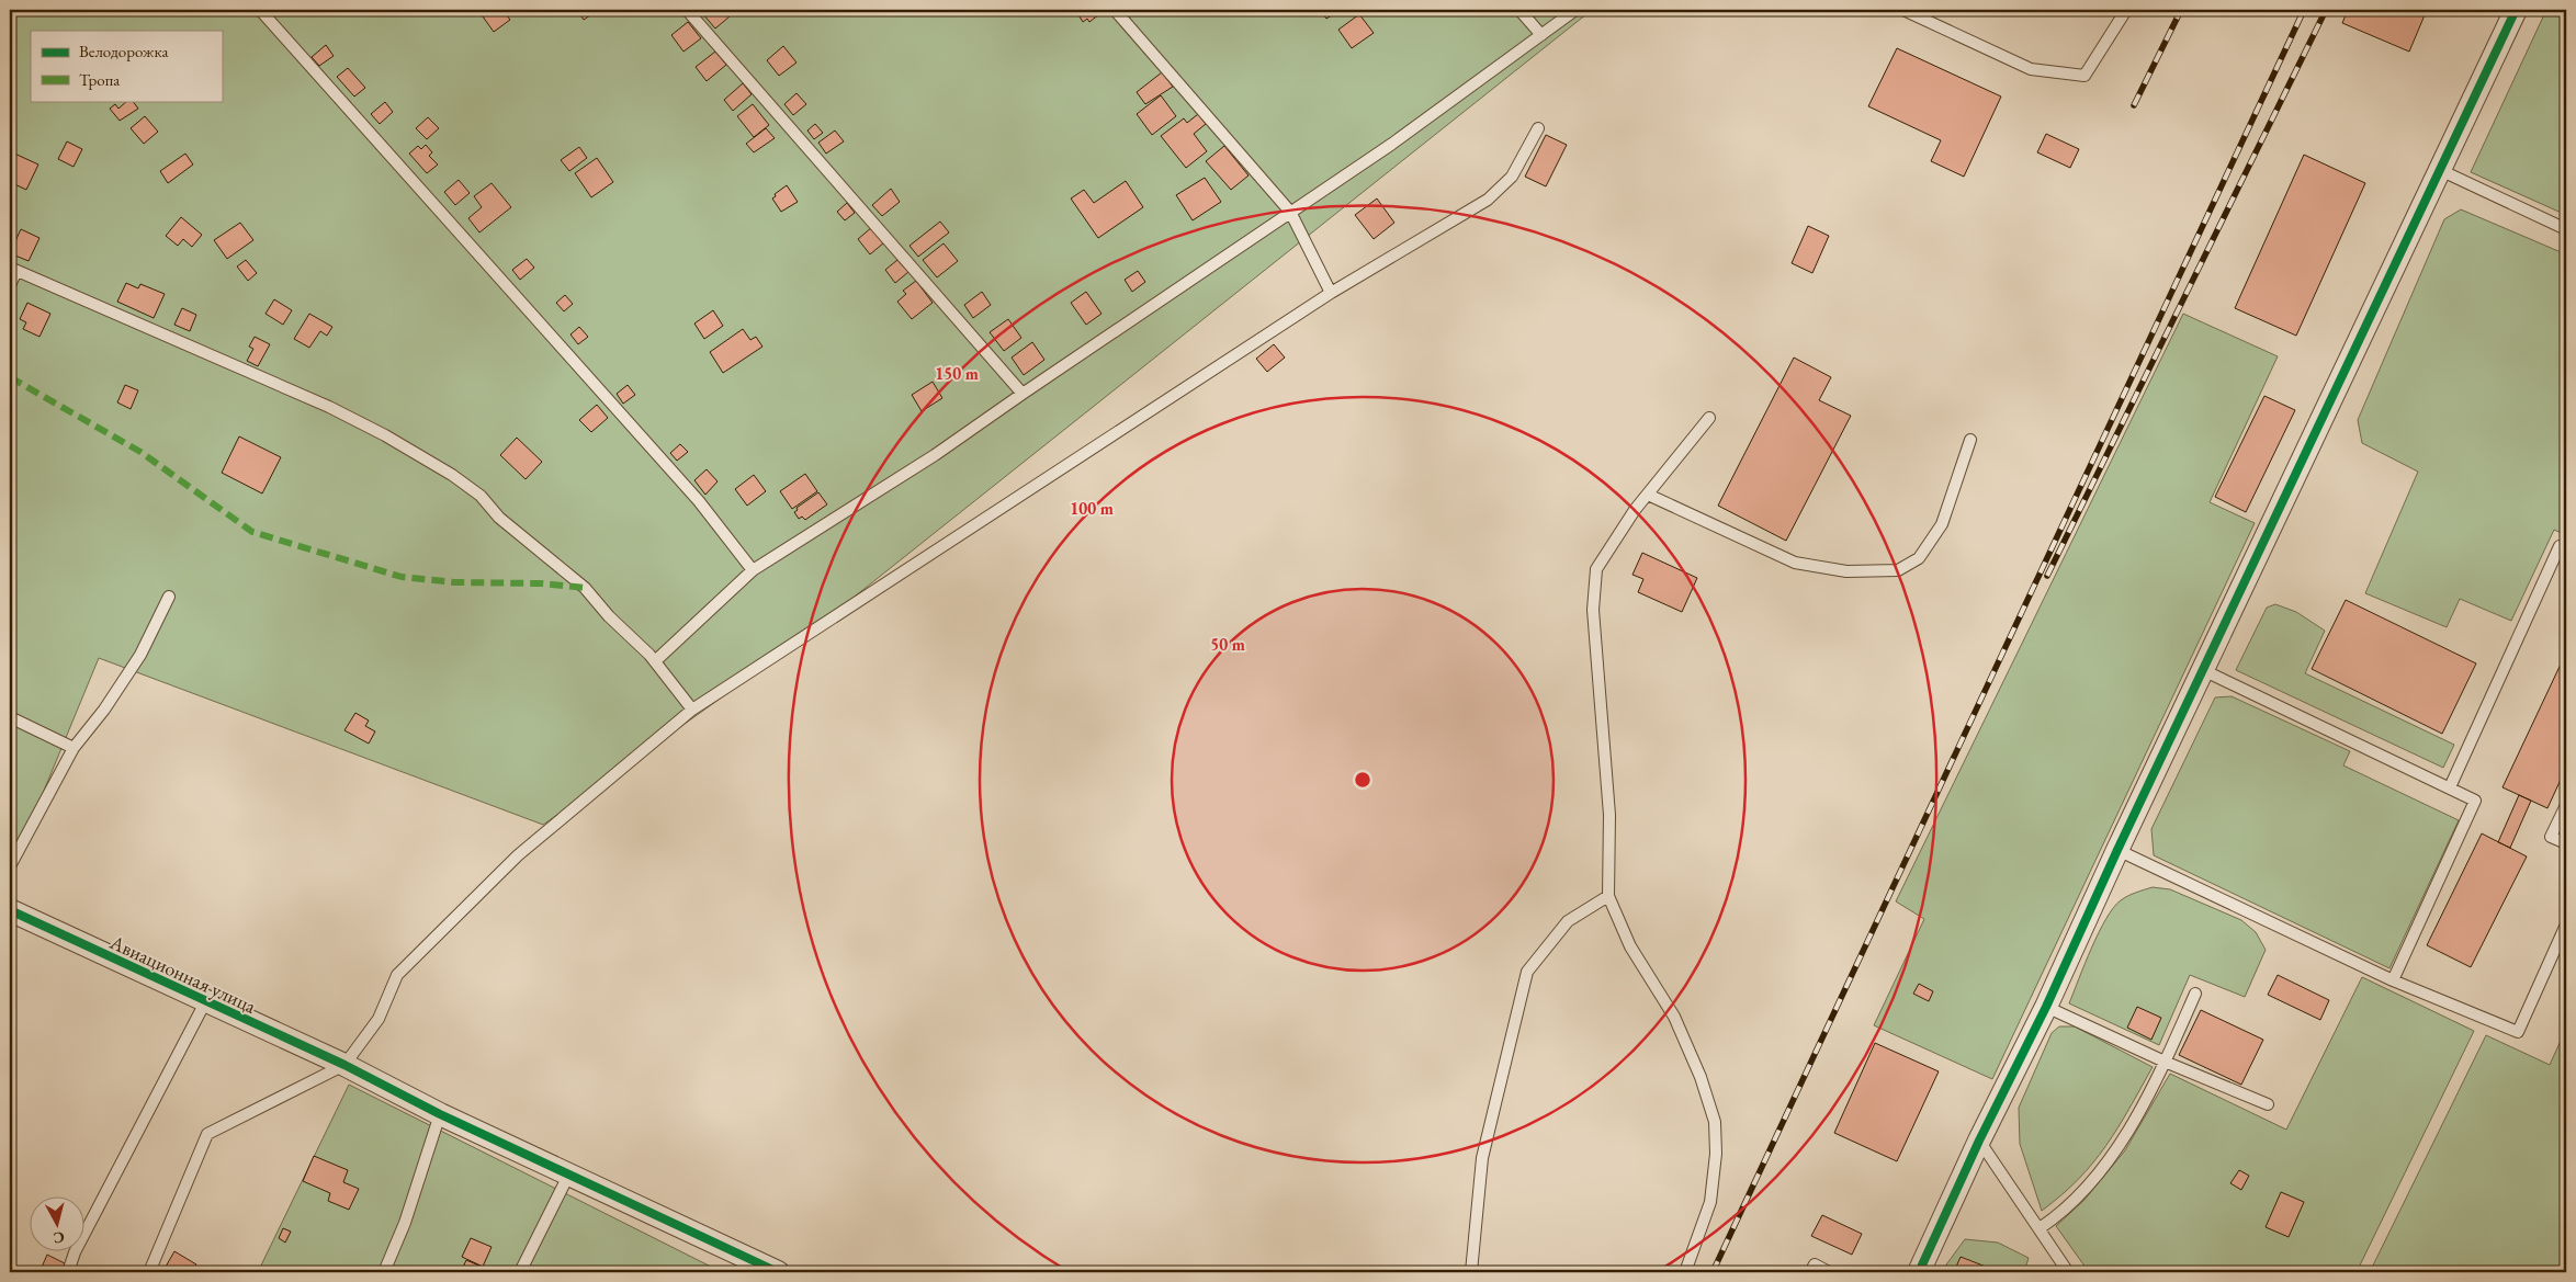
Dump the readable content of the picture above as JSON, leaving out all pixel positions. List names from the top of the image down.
{
  "streets": {
    "street": ["Авиационная улица"]
  },
  "legend": ["Велодорожка", "Тропа"],
  "north": "bottom",
  "rings": ["150 m", "100 m", "50 m"]
}
